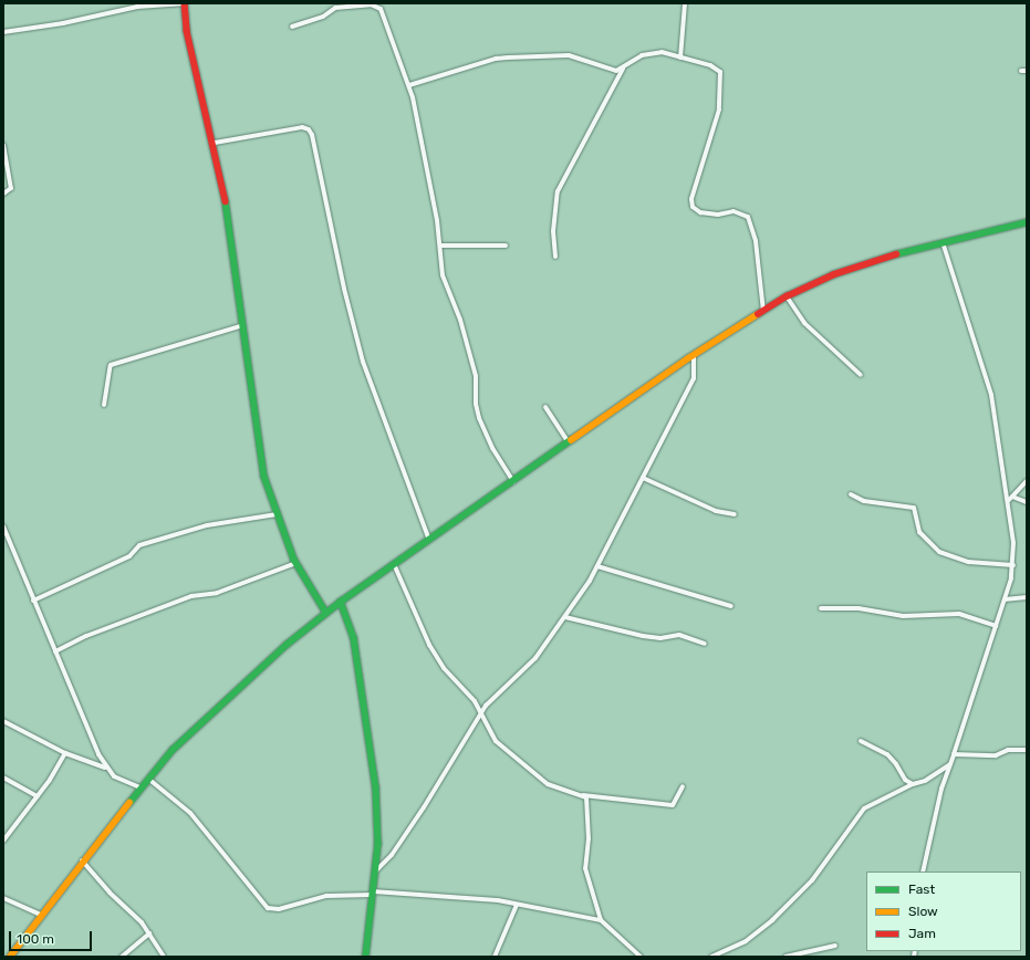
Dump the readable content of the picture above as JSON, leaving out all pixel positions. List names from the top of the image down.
{
  "legend": ["Fast", "Slow", "Jam"],
  "scale_bar": "100 m"
}
